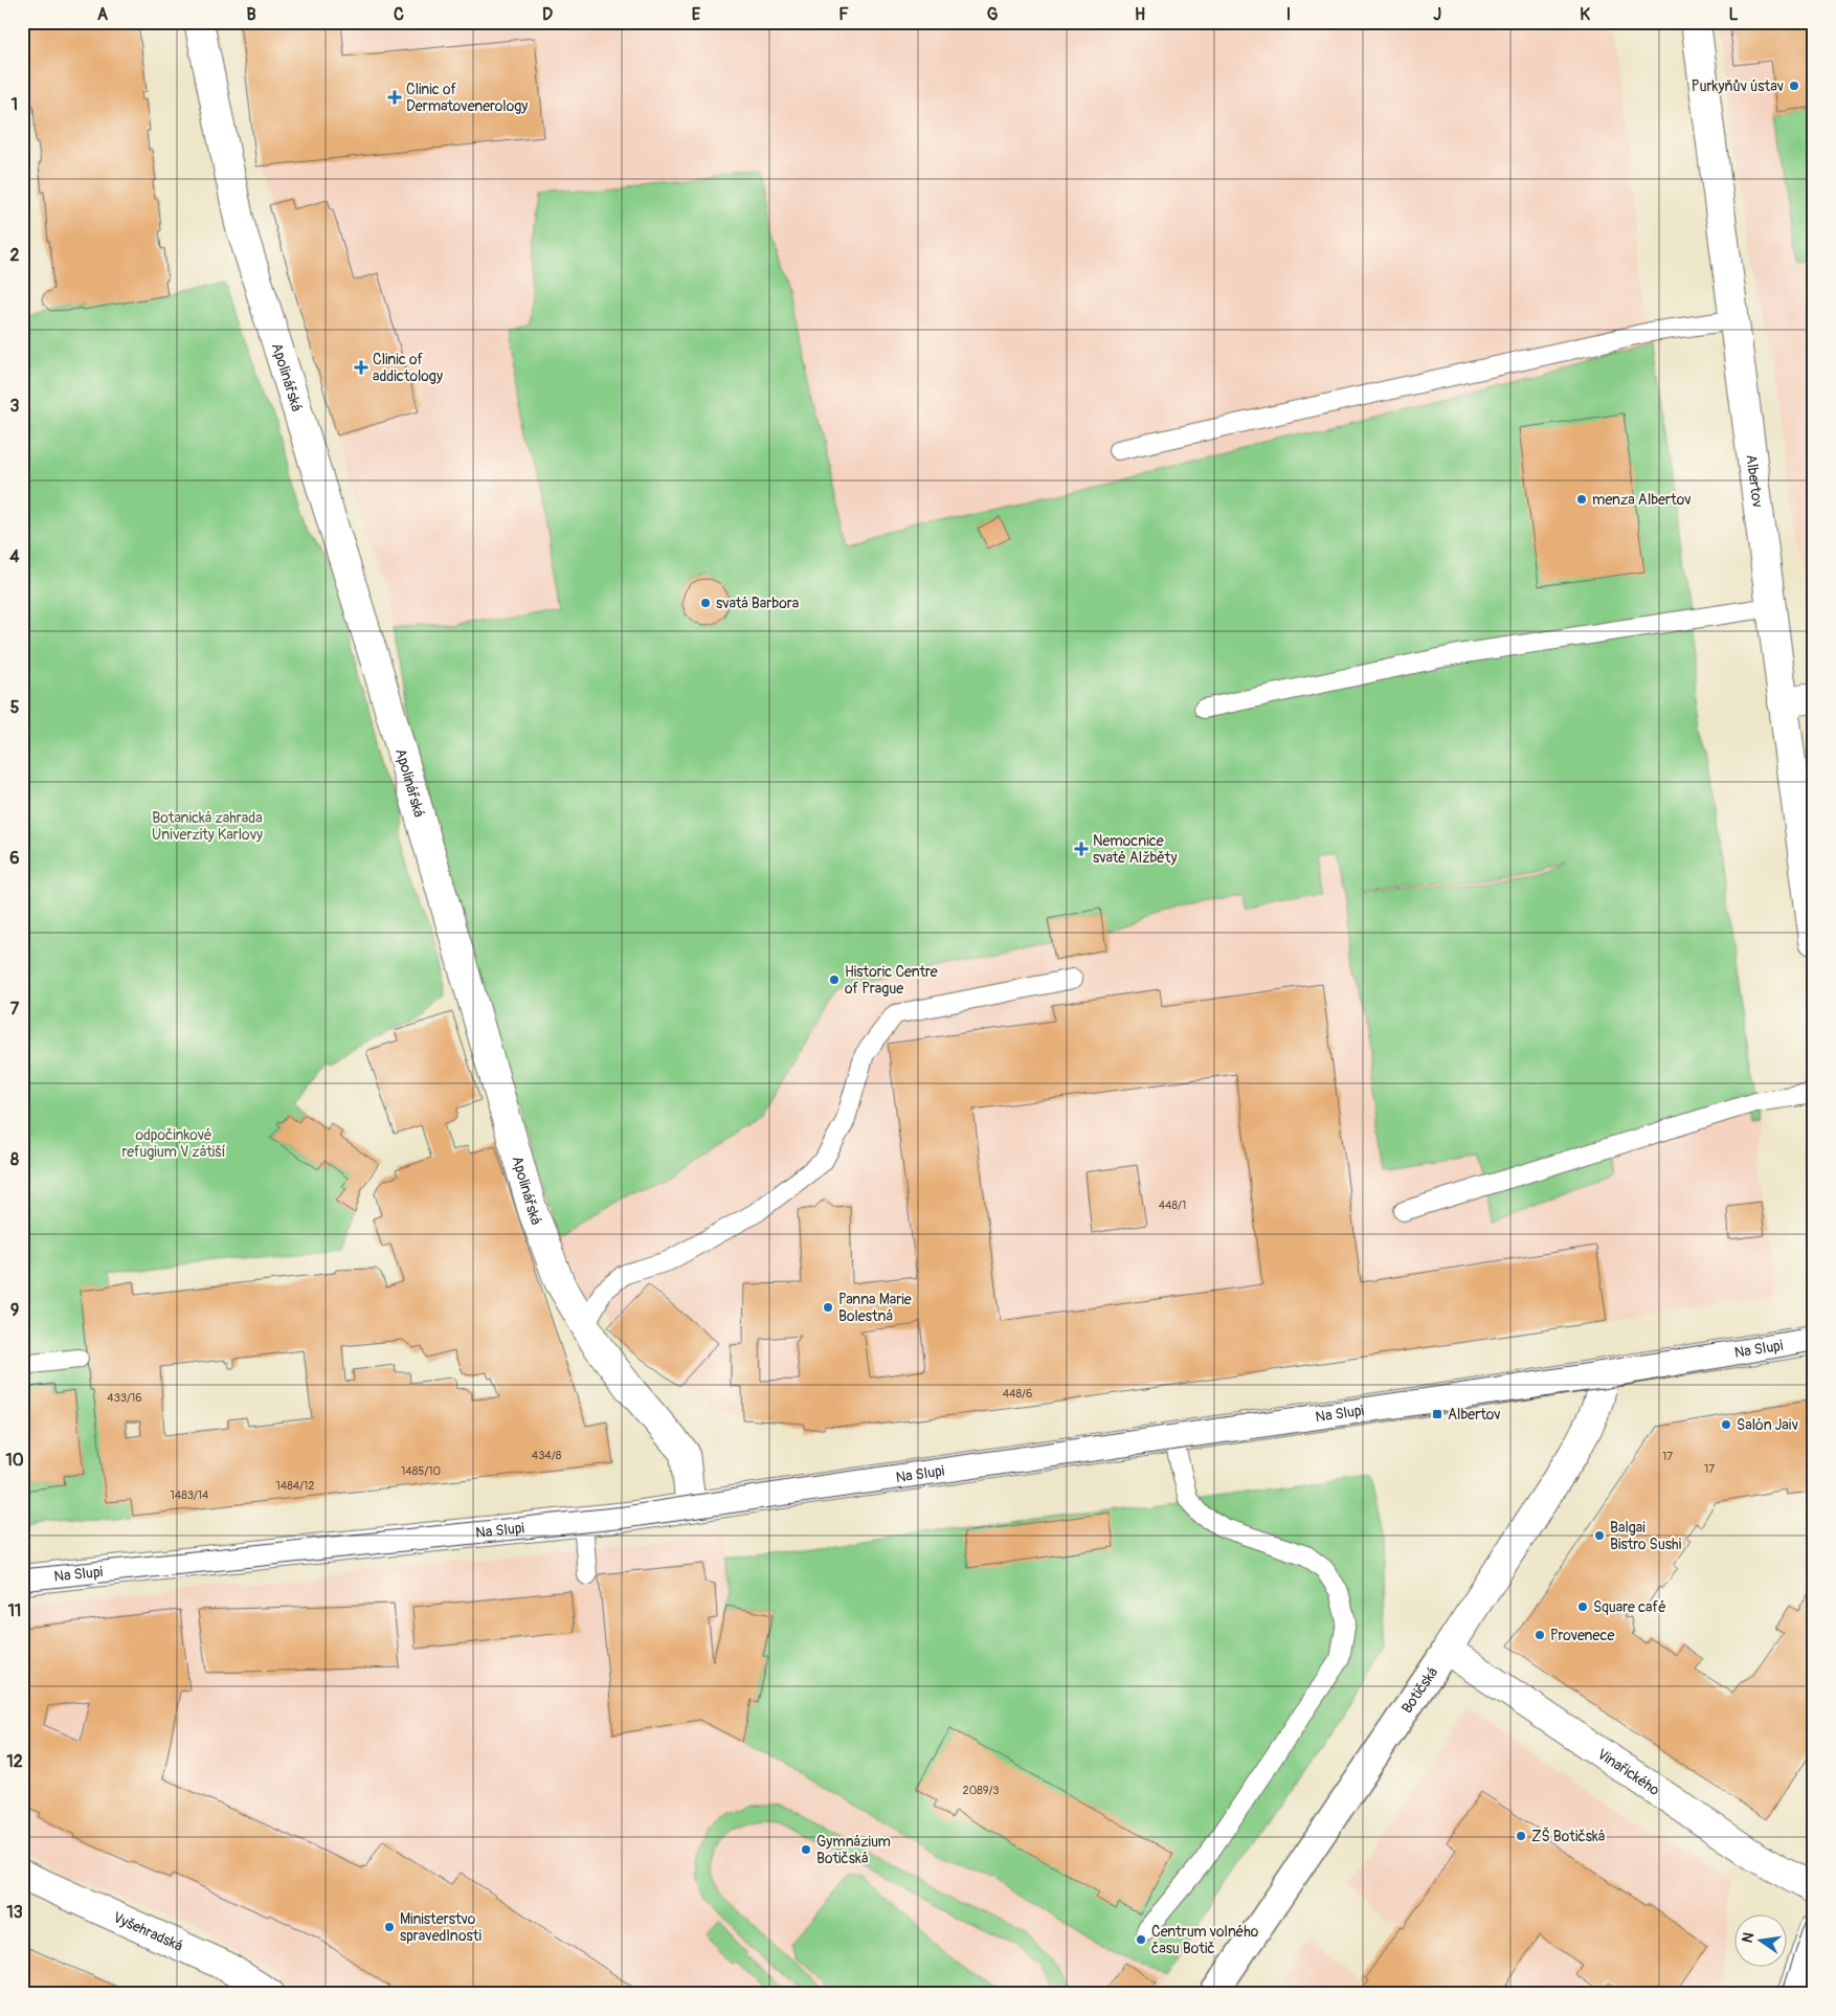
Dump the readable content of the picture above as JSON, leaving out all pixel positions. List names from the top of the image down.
{
  "streets": {
    "street": [
      "Apolinářská",
      "Albertov",
      "Na Slupi",
      "Botičská",
      "Vinařického",
      "Vyšehradská"
    ]
  },
  "crossings": [
    ["Apolinářská", "Na Slupi"],
    ["Na Slupi", "Botičská"],
    ["Botičská", "Vinařického"]
  ],
  "parks": ["Botanická zahrada Univerzity Karlovy", "odpočinkové refugium V zátiší"],
  "places": {
    "other": [
      "Purkyňův ústav",
      "menza Albertov",
      "svatá Barbora",
      "Historic Centre of Prague",
      "Panna Marie Bolestná",
      "Salón Jaiv",
      "Balgai Bistro Sushi",
      "Square café",
      "Provenece",
      "ZŠ Botičská",
      "Gymnázium Botičská",
      "Ministerstvo spravedlnosti",
      "Centrum volného času Botič"
    ],
    "health": ["Clinic of Dermatovenerology", "Clinic of addictology", "Nemocnice svaté Alžběty"],
    "transit": ["Albertov"]
  },
  "house_numbers": [
    "448/1",
    "448/6",
    "433/16",
    "434/8",
    "17",
    "17",
    "1485/10",
    "1484/12",
    "1483/14",
    "2089/3"
  ],
  "north": "left",
  "grid": {
    "columns": [
      "A",
      "B",
      "C",
      "D",
      "E",
      "F",
      "G",
      "H",
      "I",
      "J",
      "K",
      "L"
    ],
    "rows": [
      "1",
      "2",
      "3",
      "4",
      "5",
      "6",
      "7",
      "8",
      "9",
      "10",
      "11",
      "12",
      "13"
    ]
  }
}
